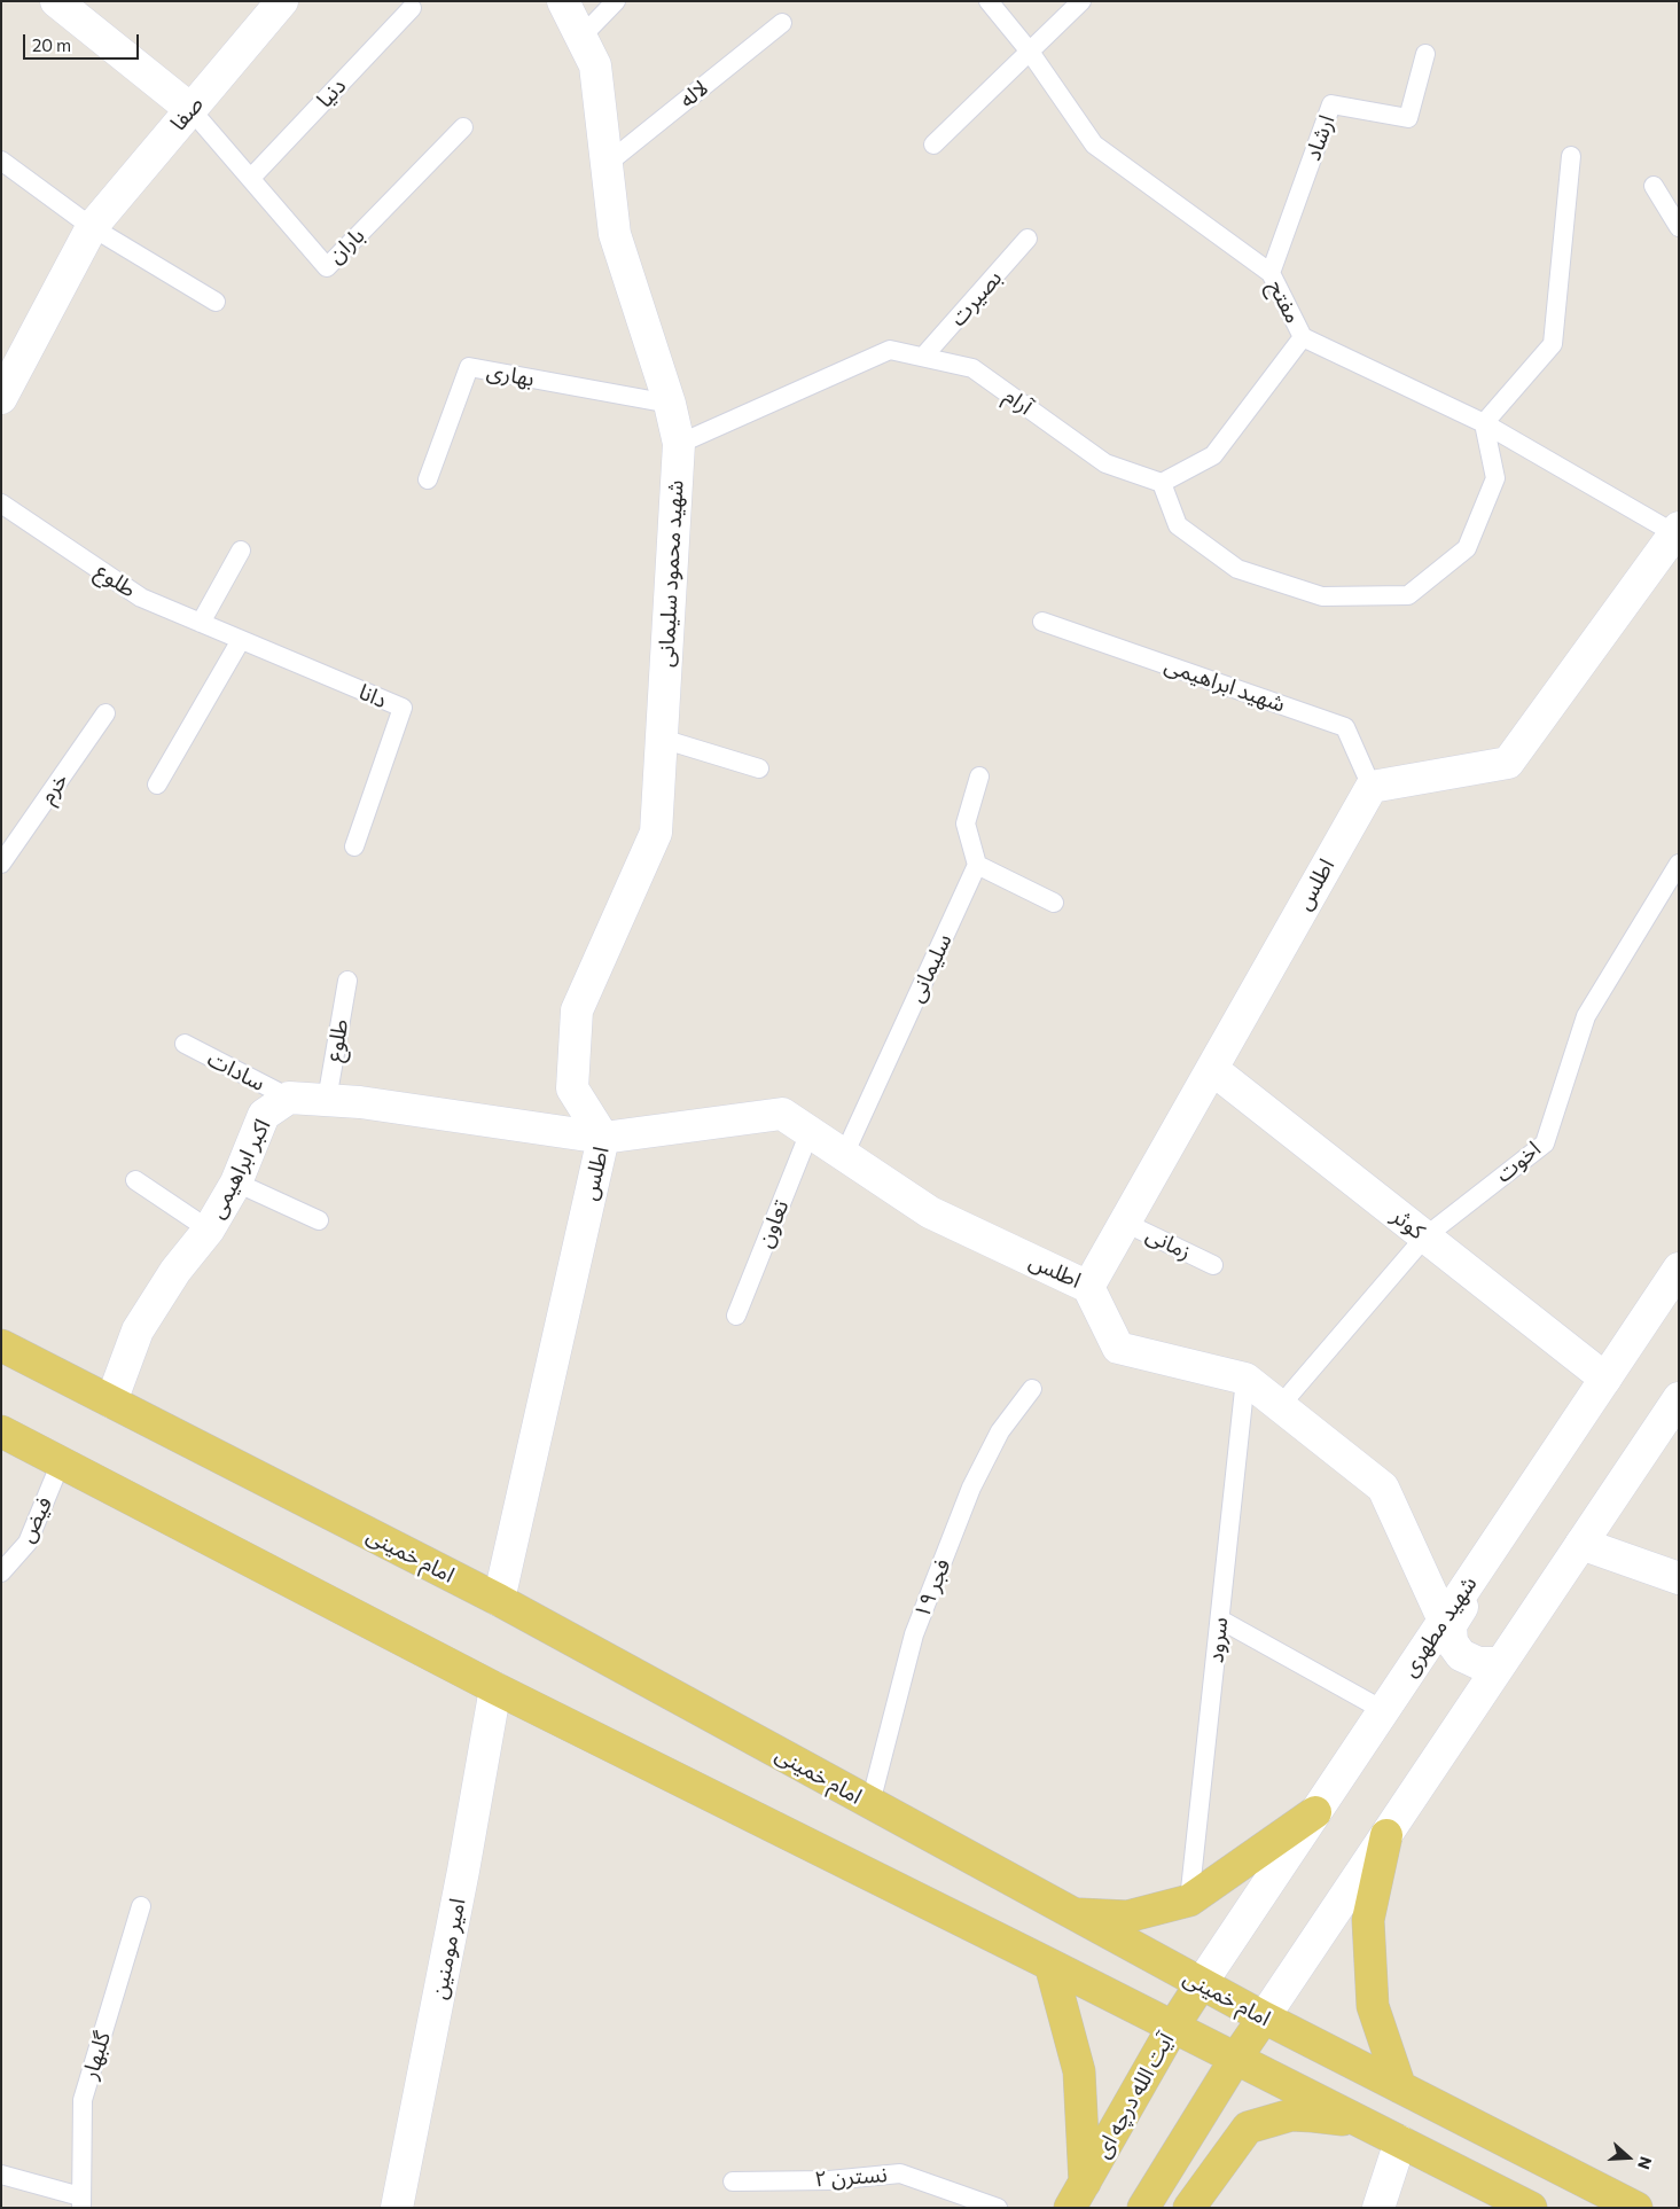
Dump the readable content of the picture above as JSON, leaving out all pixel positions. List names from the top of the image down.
{
  "streets": {
    "main road": ["امام خمینی", "آیت الله درچه ای"],
    "street": [
      "صفا",
      "شهید محمود سلیمانی",
      "اطلس",
      "اکبر ابراهیمی",
      "کوثر",
      "شهید مطهری",
      "امیر مومنین"
    ],
    "lane": [
      "دنیا",
      "لاله",
      "ارشاد",
      "باران",
      "بصیرت",
      "مفتح",
      "بهاری",
      "آرام",
      "طلوع",
      "شهید ابراهیمی",
      "دانا",
      "خرم",
      "سلیمانی",
      "سادات",
      "اخوت",
      "تعاون",
      "زمانی",
      "فیض",
      "فجر ۱۹",
      "سرود",
      "گلبهار",
      "نسترن ۲"
    ]
  },
  "crossings": [
    ["دنیا", "باران"],
    ["لاله", "شهید محمود سلیمانی"],
    ["صفا", "باران"],
    ["ارشاد", "مفتح"],
    ["بصیرت", "آرام"],
    ["بهاری", "شهید محمود سلیمانی"],
    ["آرام", "شهید محمود سلیمانی"],
    ["شهید محمود سلیمانی", "اطلس"],
    ["شهید محمود سلیمانی", "اکبر ابراهیمی"],
    ["طلوع", "دانا"],
    ["طلوع", "اکبر ابراهیمی"],
    ["شهید ابراهیمی", "اطلس"],
    ["اطلس", "سلیمانی"],
    ["اطلس", "اکبر ابراهیمی"],
    ["اطلس", "تعاون"],
    ["اطلس", "کوثر"],
    ["اطلس", "زمانی"],
    ["اطلس", "امام خمینی"],
    ["سادات", "اکبر ابراهیمی"],
    ["اخوت", "کوثر"],
    ["اکبر ابراهیمی", "امام خمینی"],
    ["کوثر", "شهید مطهری"],
    ["امام خمینی", "فجر ۱۹"],
    ["امام خمینی", "شهید مطهری"],
    ["امام خمینی", "آیت الله درچه ای"],
    ["شهید مطهری", "آیت الله درچه ای"]
  ],
  "scale_bar": "20 m",
  "north": "right"
}
